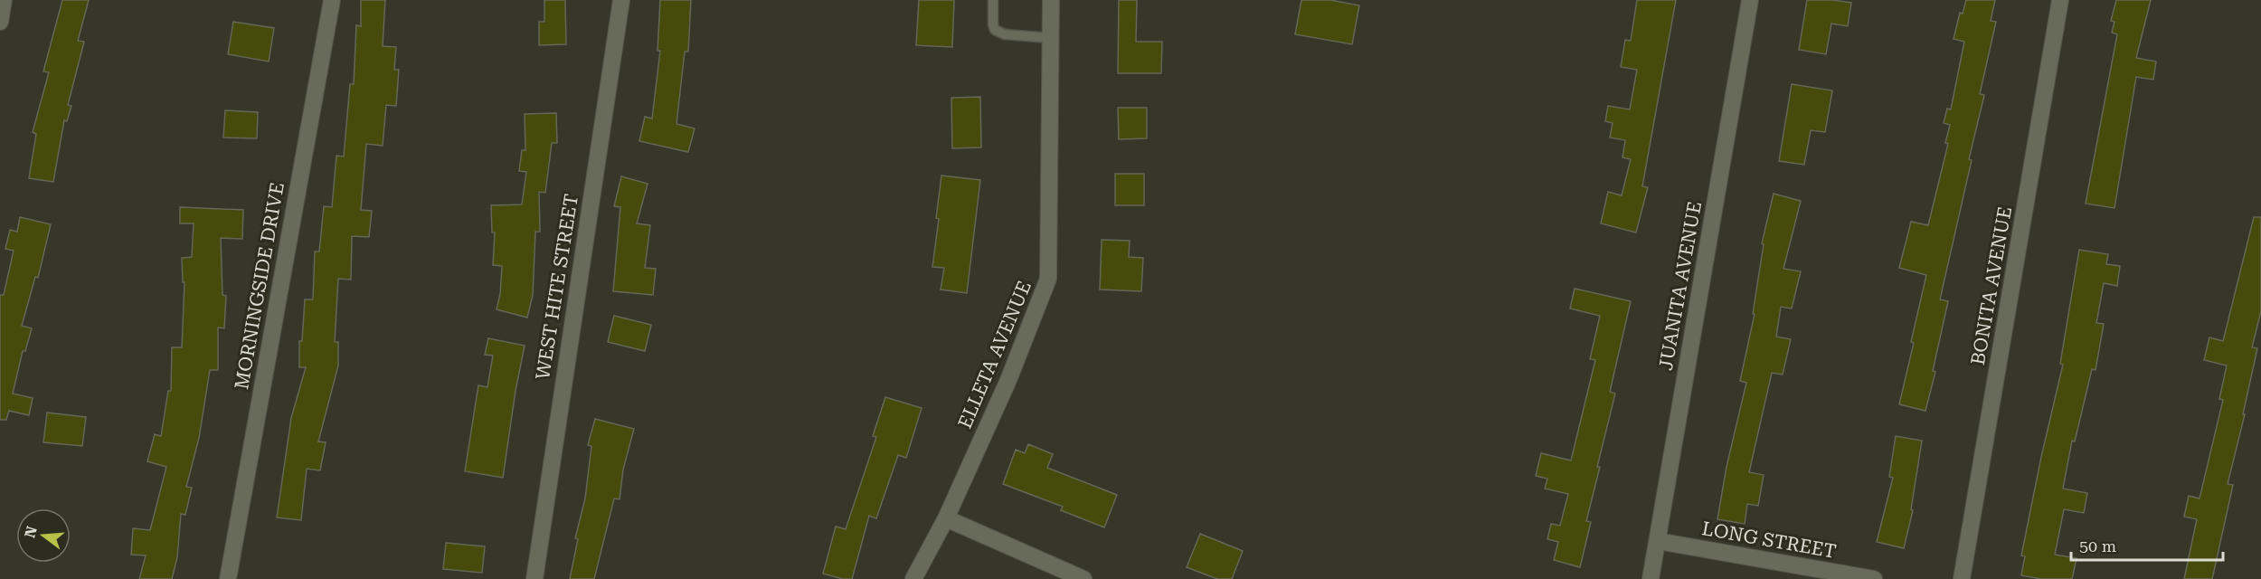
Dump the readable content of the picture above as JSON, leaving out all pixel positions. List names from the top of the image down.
{
  "streets": {
    "street": [
      "MORNINGSIDE DRIVE",
      "JUANITA AVENUE",
      "BONITA AVENUE",
      "WEST HITE STREET",
      "ELLETA AVENUE",
      "LONG STREET"
    ]
  },
  "crossings": [
    ["JUANITA AVENUE", "LONG STREET"]
  ],
  "scale_bar": "50 m",
  "north": "left"
}
